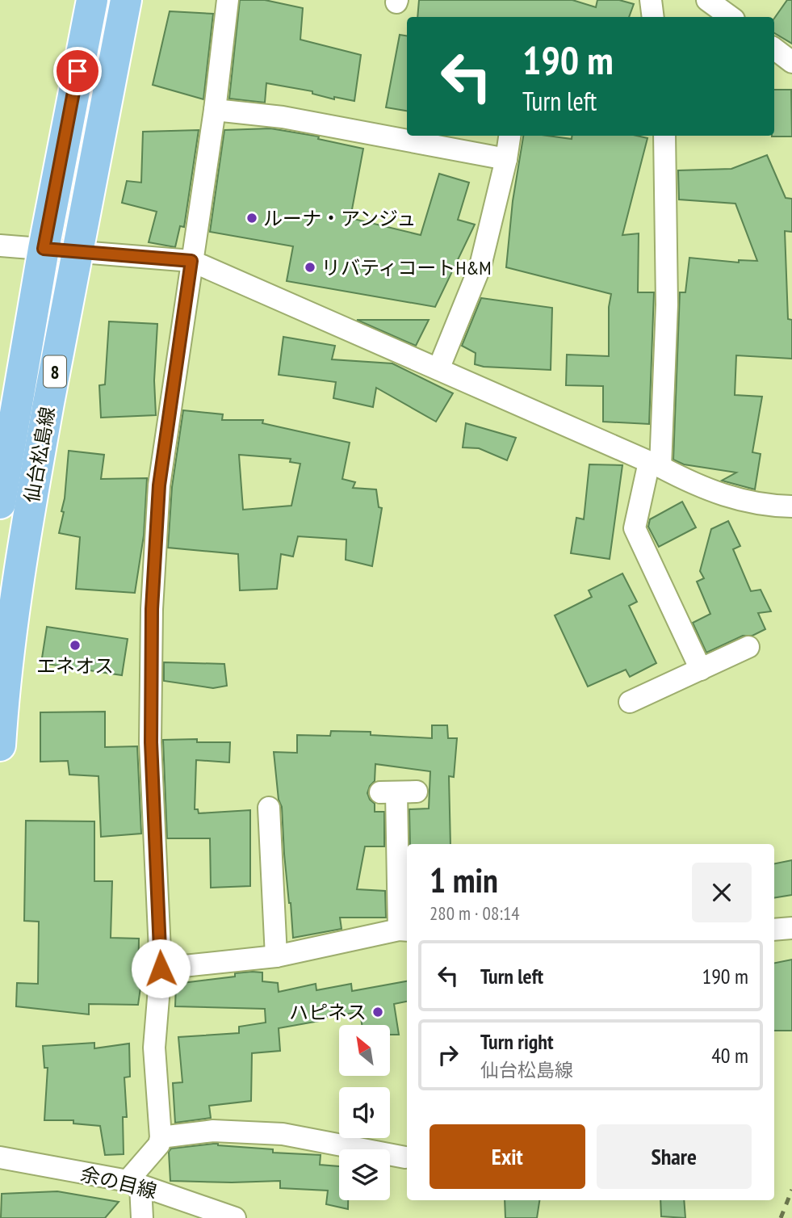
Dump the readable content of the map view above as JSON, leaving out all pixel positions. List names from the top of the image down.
{
  "streets": {
    "main road": ["8", "仙台松島線"],
    "street": ["余の目線"]
  },
  "places": [
    "ルーナ・アンジュ",
    "リバティコートH&M",
    "エネオス",
    "ハピネス"
  ],
  "north": "top left",
  "page": {
    "turn": ["190 m", "Turn left"],
    "heading": ["1 min", "280 m · 08:14"],
    "list": [
      {
        "name": "Turn left",
        "value": "190 m"
      },
      {
        "name": "Turn right",
        "note": "仙台松島線",
        "value": "40 m"
      }
    ],
    "buttons": ["Exit", "Share"]
  }
}
